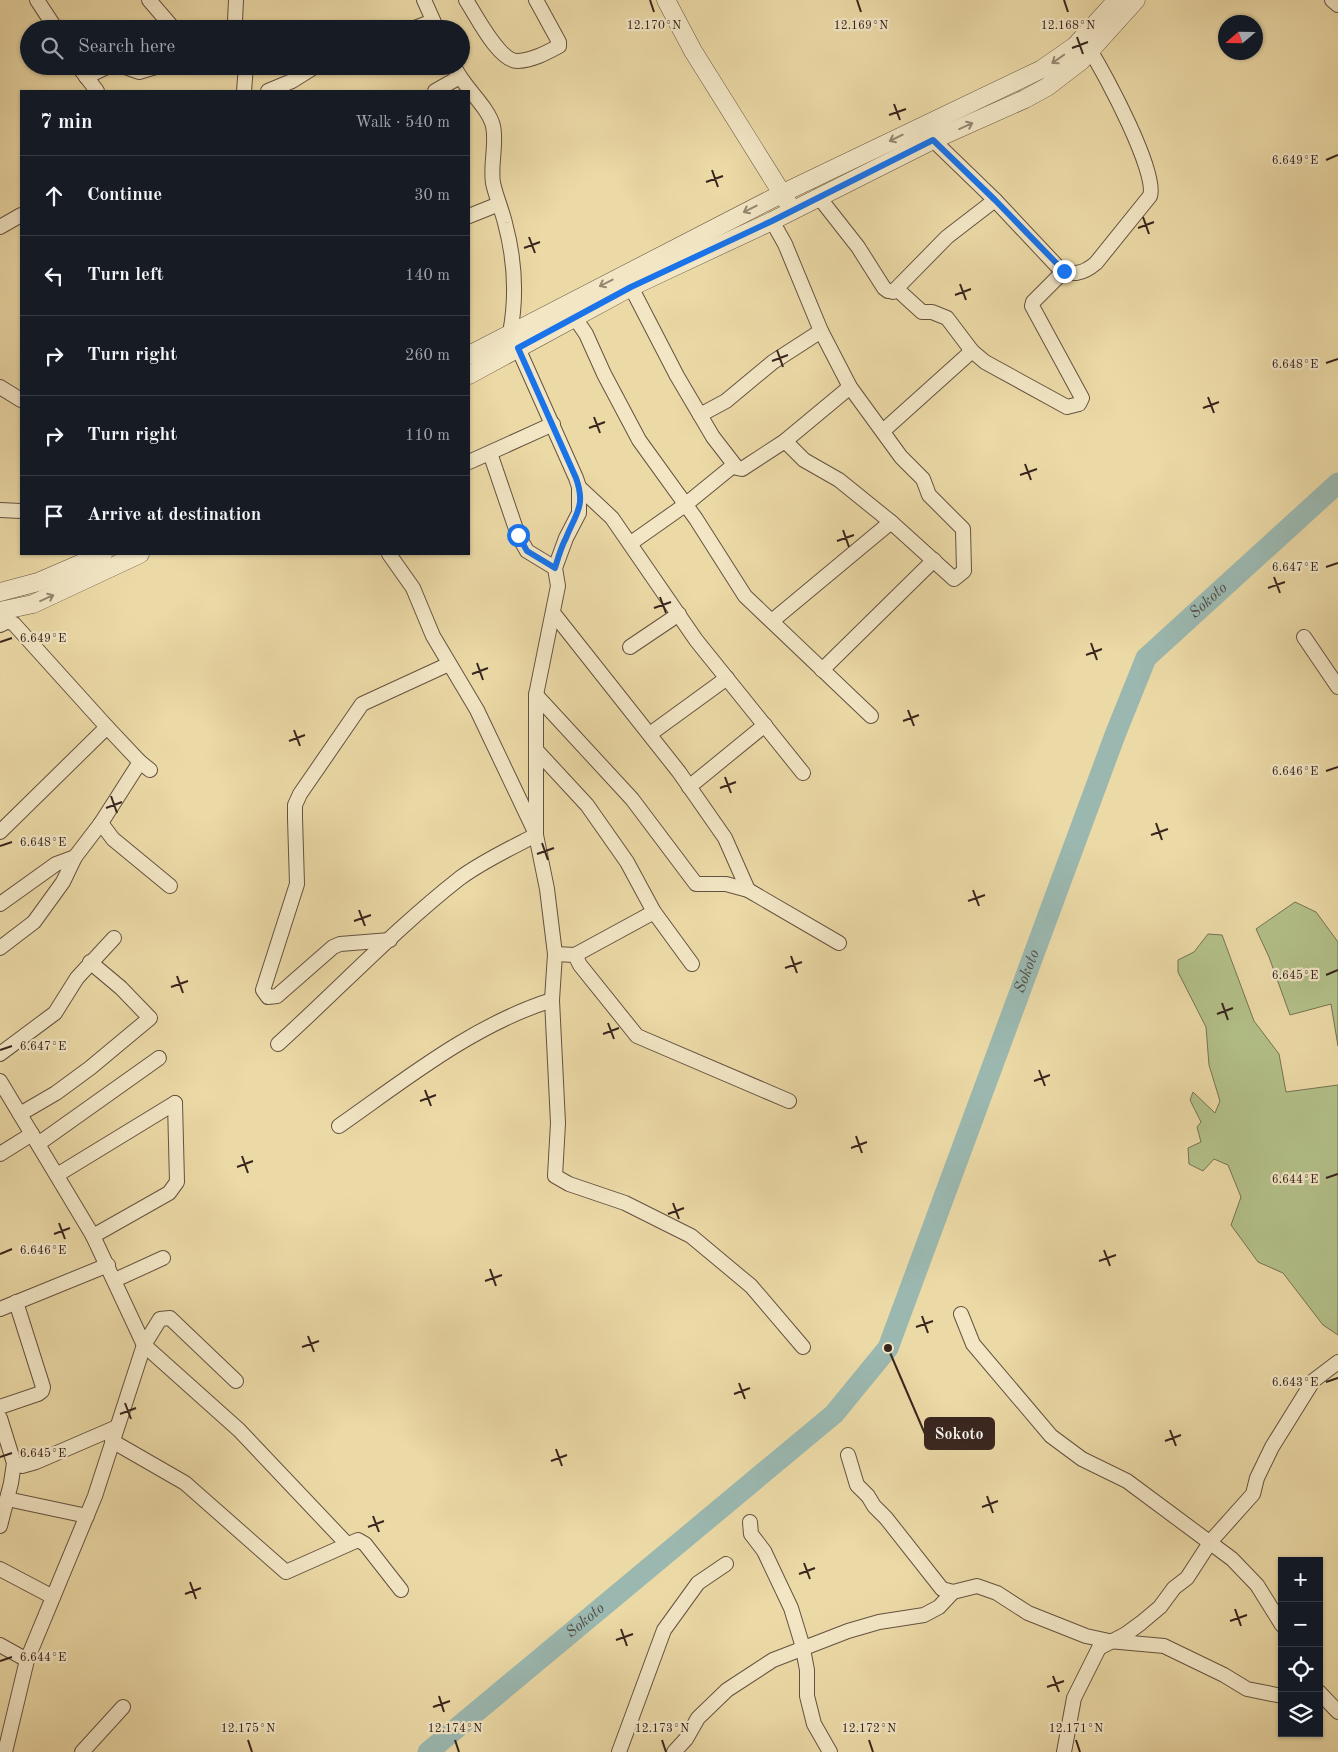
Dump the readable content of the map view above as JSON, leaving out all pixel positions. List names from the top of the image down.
{
  "water": ["Sokoto"],
  "places": ["Sokoto"],
  "north": "left",
  "page": {
    "search": "Search here",
    "heading": ["7 min", "Walk · 540 m"],
    "list": [
      ["Continue", "30 m"],
      ["Turn left", "140 m"],
      ["Turn right", "260 m"],
      ["Turn right", "110 m"],
      "Arrive at destination"
    ],
    "map_buttons": ["+", "−"]
  },
  "coordinates": [
    "12.170°N",
    "12.169°N",
    "12.168°N",
    "6.649°E",
    "6.648°E",
    "6.647°E",
    "6.646°E",
    "6.645°E",
    "6.644°E",
    "6.643°E",
    "12.175°N",
    "12.174°N",
    "12.173°N",
    "12.172°N",
    "12.171°N"
  ]
}
